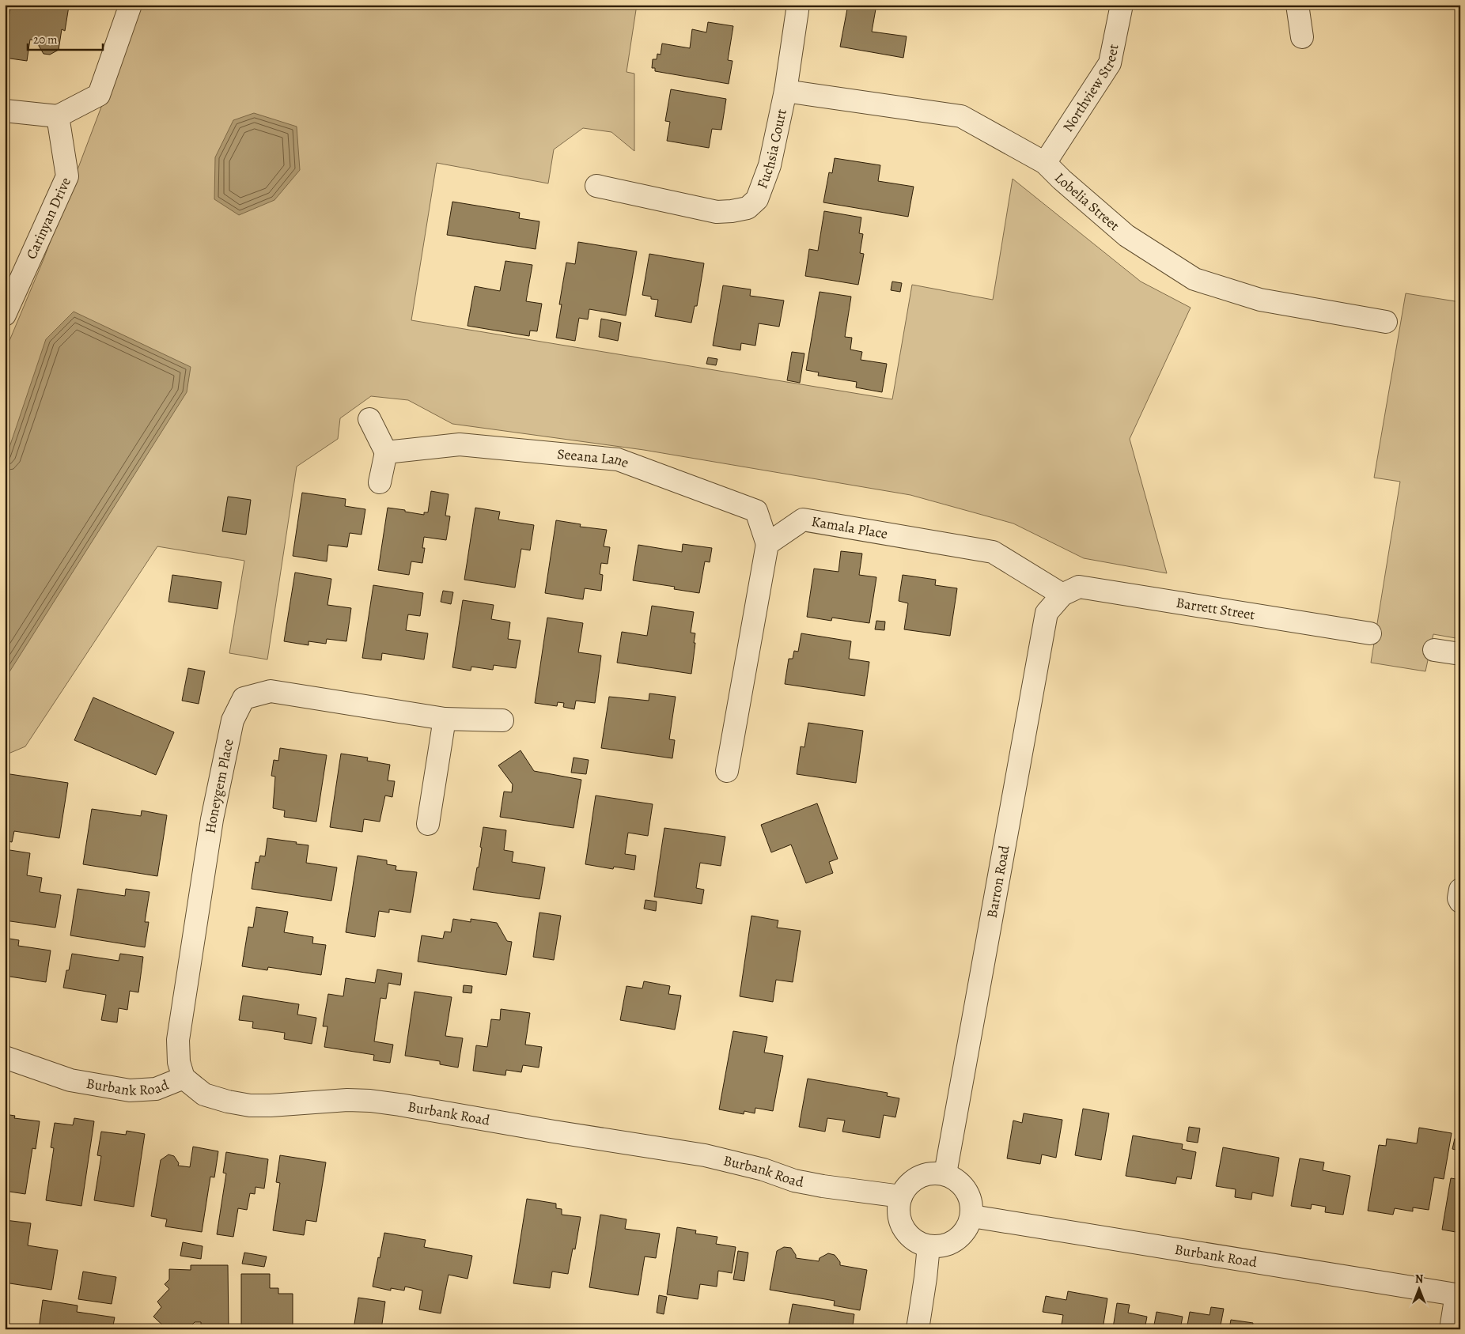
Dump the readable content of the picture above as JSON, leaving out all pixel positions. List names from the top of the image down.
{
  "streets": {
    "street": [
      "Northview Street",
      "Fuchsia Court",
      "Lobelia Street",
      "Carinyan Drive",
      "Seeana Lane",
      "Kamala Place",
      "Barrett Street",
      "Honeygem Place",
      "Barron Road",
      "Burbank Road"
    ]
  },
  "crossings": [
    ["Northview Street", "Lobelia Street"],
    ["Fuchsia Court", "Lobelia Street"],
    ["Seeana Lane", "Kamala Place"],
    ["Kamala Place", "Barrett Street"],
    ["Kamala Place", "Barron Road"],
    ["Barrett Street", "Barron Road"],
    ["Honeygem Place", "Burbank Road"],
    ["Barron Road", "Burbank Road"]
  ],
  "scale_bar": "20 m",
  "north": "top"
}
